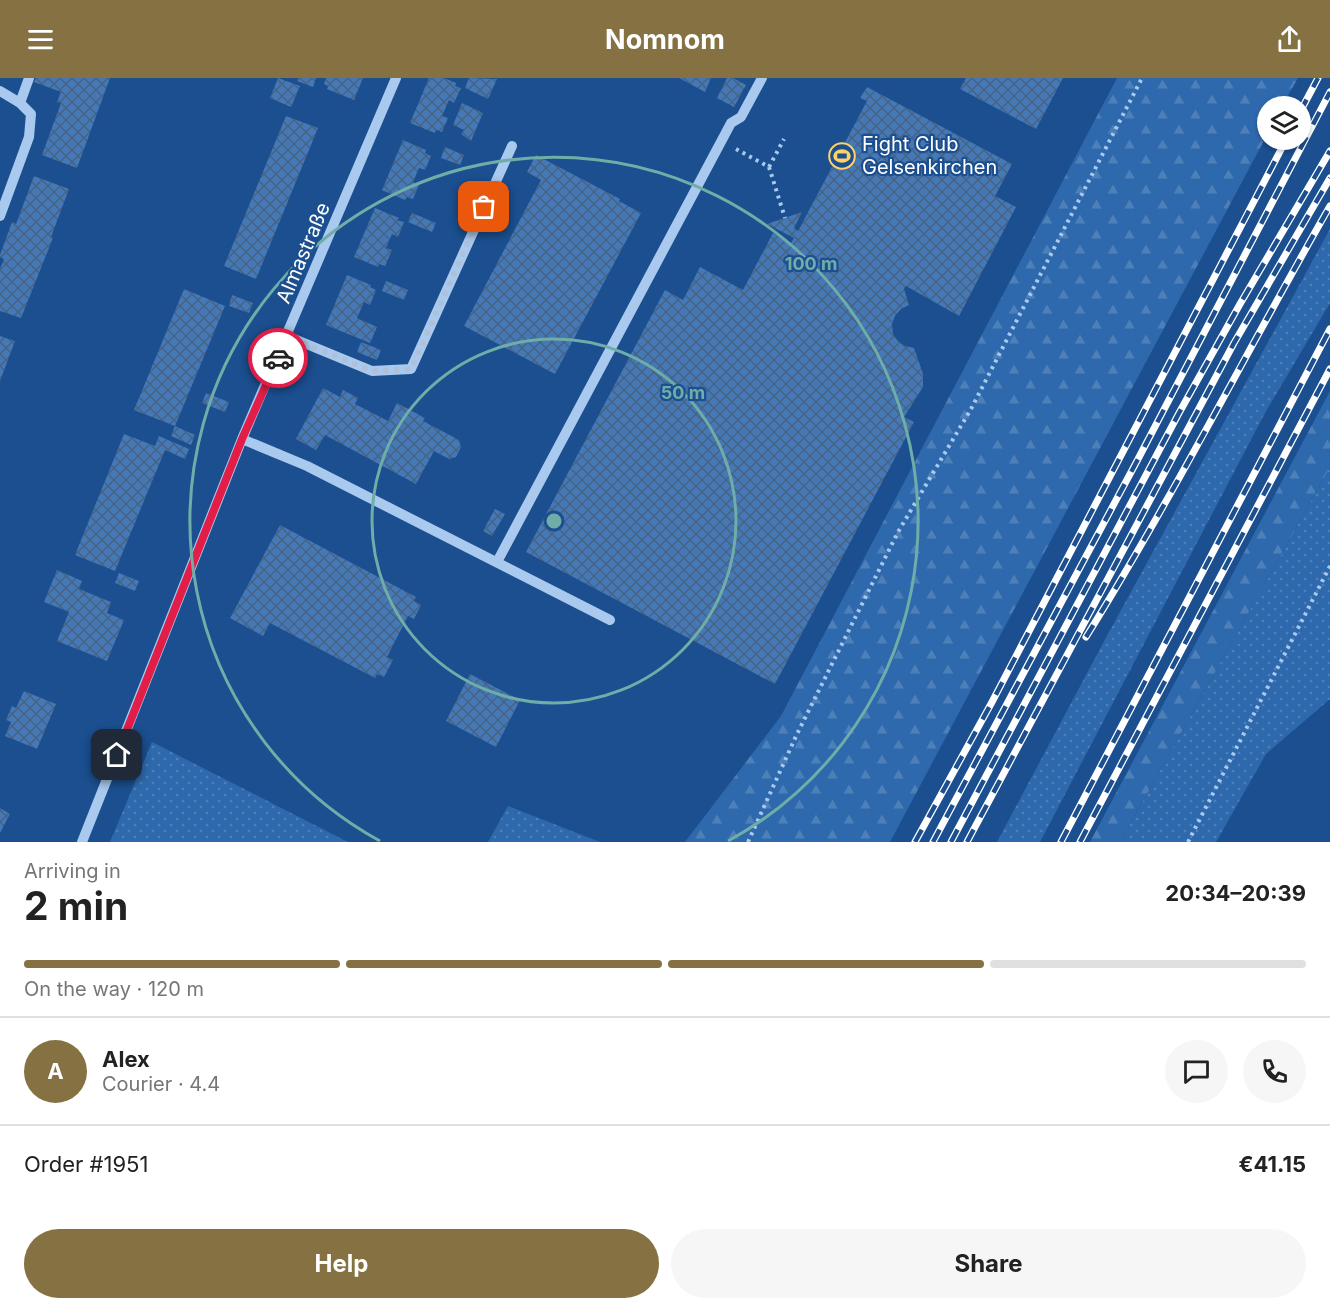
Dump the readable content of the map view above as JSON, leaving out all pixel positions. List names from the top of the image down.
{
  "streets": {
    "street": ["Almastraße"]
  },
  "places": {
    "sports": ["Fight Club Gelsenkirchen"]
  },
  "page": {
    "header": "Nomnom",
    "heading": ["2 min", "Arriving in", "20:34–20:39"],
    "panel": [
      "Alex",
      "Courier · 4.4",
      "Order #1951",
      "€41.15"
    ],
    "bar": "On the way · 120 m",
    "round": "A",
    "buttons": ["Help", "Share"]
  },
  "rings": ["100 m", "50 m"]
}
